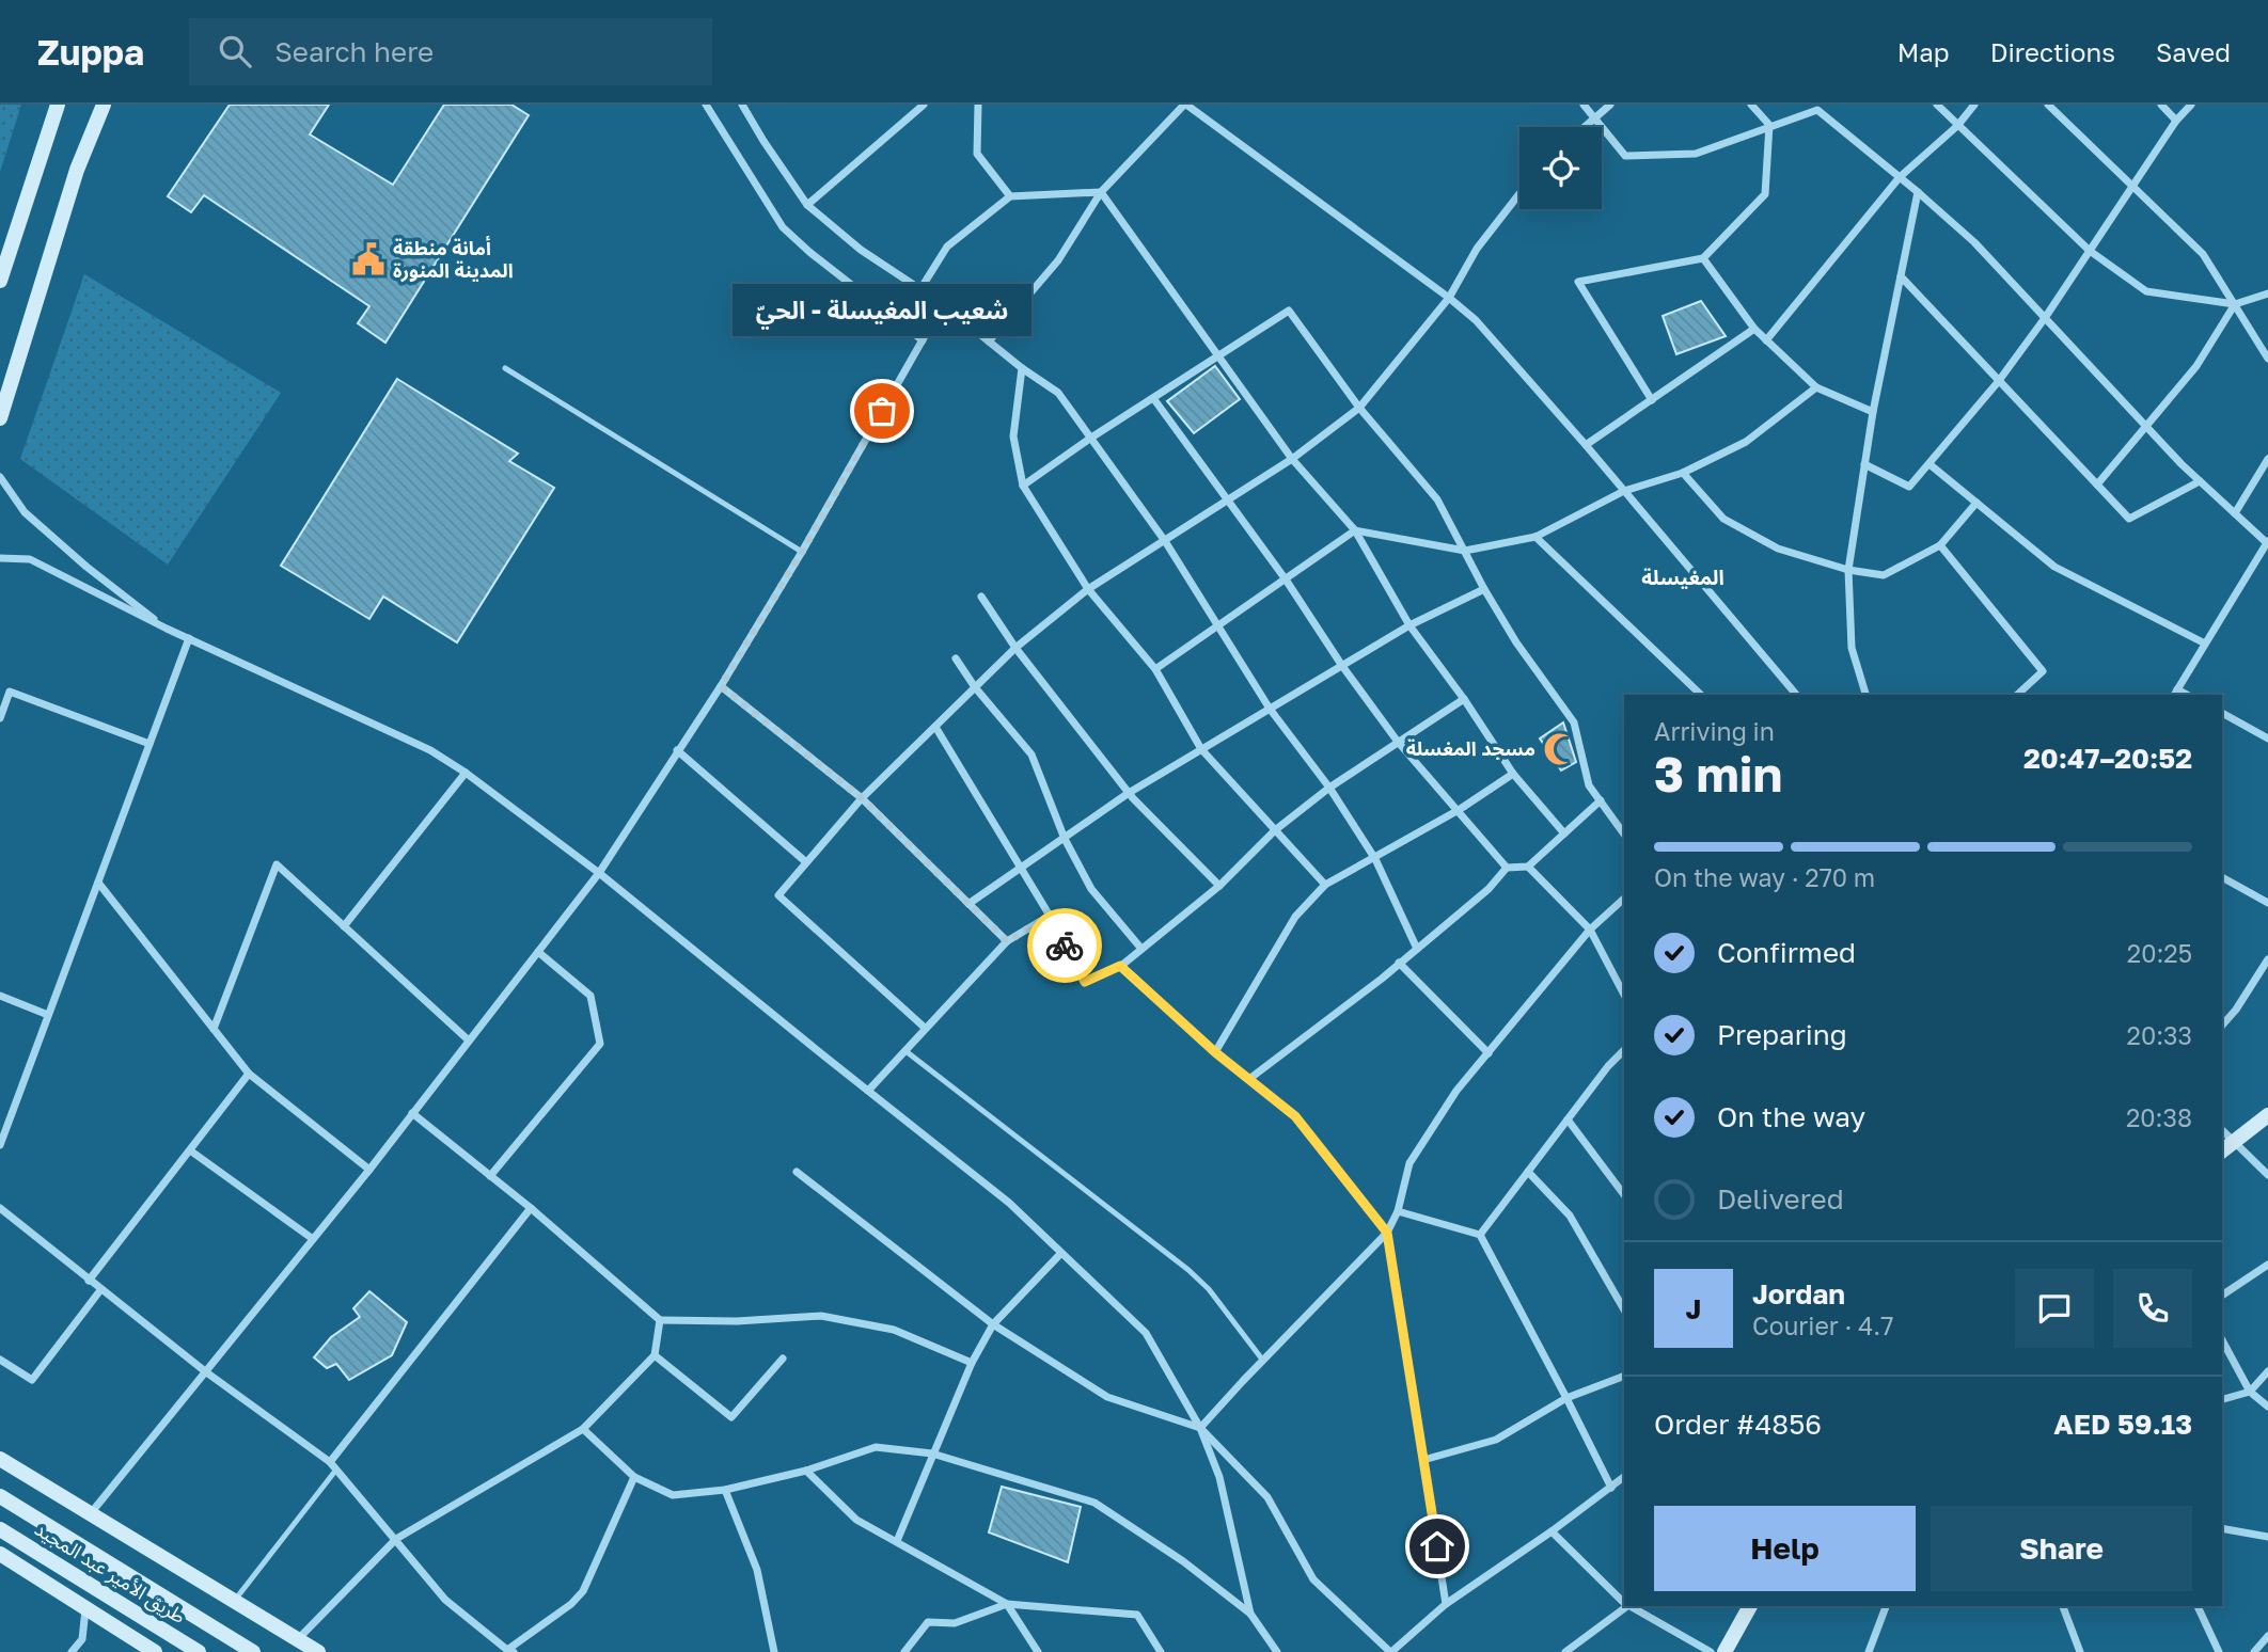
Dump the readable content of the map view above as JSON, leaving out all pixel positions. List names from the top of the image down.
{
  "streets": {
    "main road": ["طريق الأمير عبد المجيد"]
  },
  "districts": ["المغيسلة"],
  "places": {
    "public building": ["أمانة منطقة المدينة المنورة"],
    "other": ["شعيب المغيسلة - الحيّ"],
    "mosque": ["مسجد المغسلة"]
  },
  "page": {
    "header": "Zuppa",
    "search": "Search here",
    "nav": ["Map", "Directions", "Saved"],
    "bubble": "شعيب المغيسلة - الحيّ",
    "heading": ["3 min", "Arriving in", "20:47–20:52"],
    "panel": [
      "Jordan",
      "Courier · 4.7",
      "Order #4856",
      "AED 59.13"
    ],
    "bar": "On the way · 270 m",
    "list": [
      ["Confirmed", "20:25"],
      ["Preparing", "20:33"],
      ["On the way", "20:38"],
      "Delivered"
    ],
    "round": "J",
    "buttons": ["Help", "Share"]
  }
}
